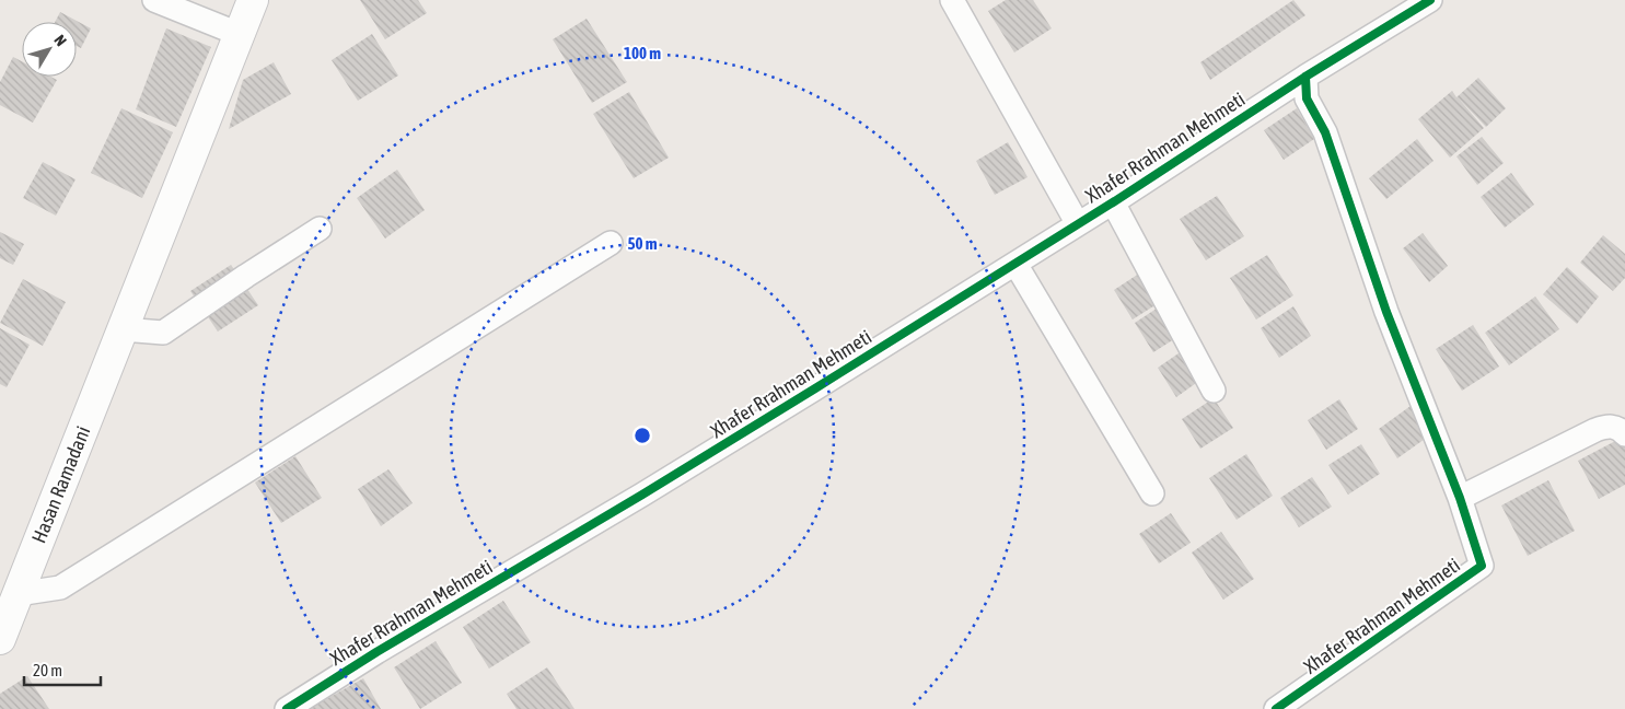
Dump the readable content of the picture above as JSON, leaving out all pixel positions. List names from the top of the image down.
{
  "streets": {
    "main road": ["Hasan Ramadani"],
    "street": ["Xhafer Rrahman Mehmeti"]
  },
  "scale_bar": "20 m",
  "north": "top right",
  "rings": ["100 m", "50 m"]
}
